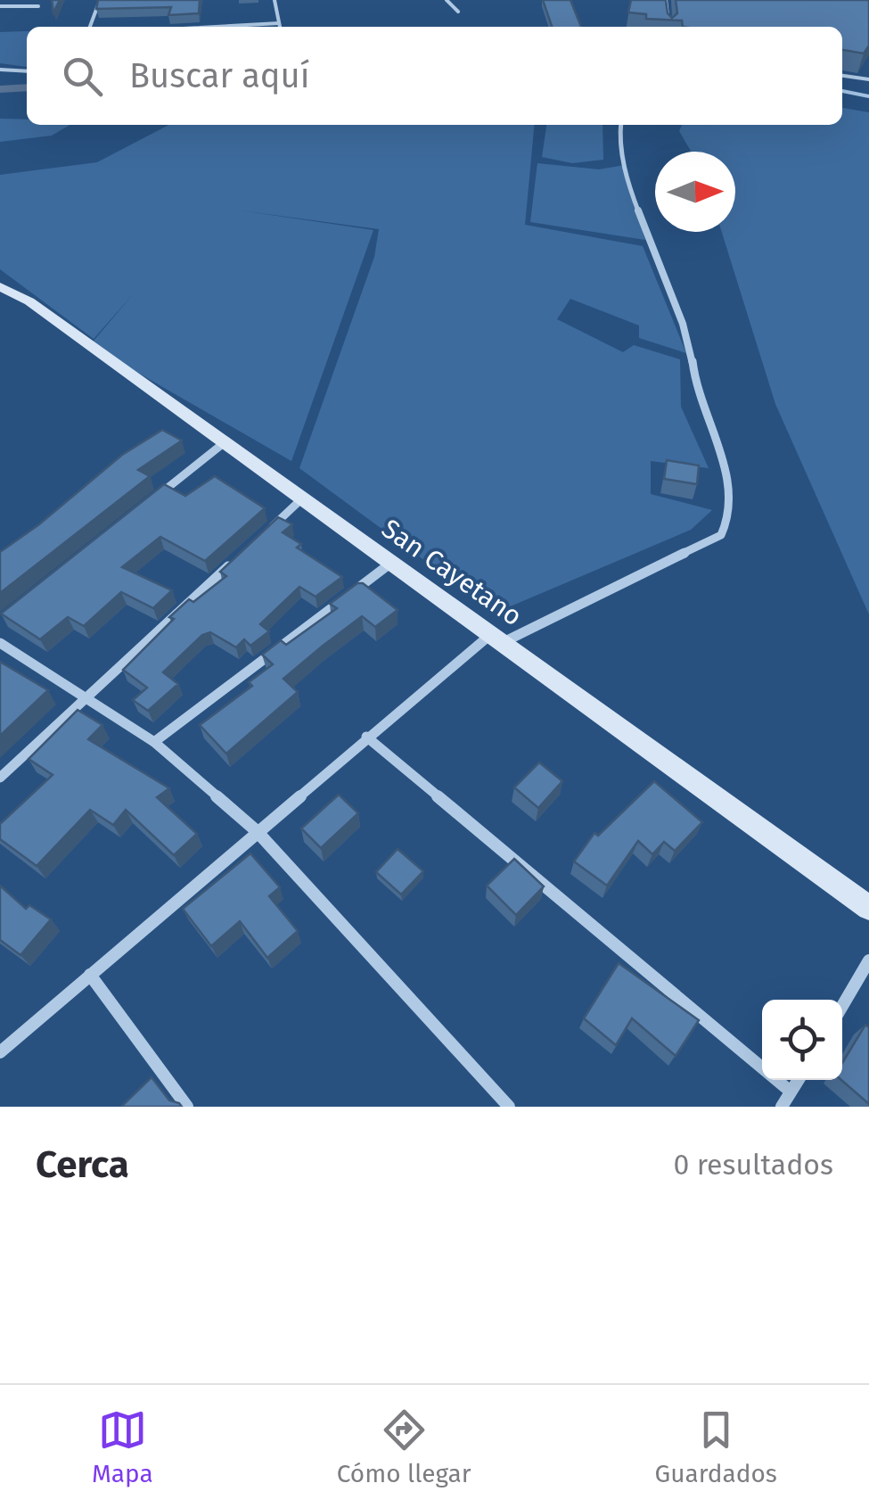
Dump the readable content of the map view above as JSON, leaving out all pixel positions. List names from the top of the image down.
{
  "streets": {
    "main road": ["San Cayetano"]
  },
  "north": "right",
  "page": {
    "search": "Buscar aquí",
    "heading": ["Cerca", "0 resultados"],
    "nav": ["Mapa", "Cómo llegar", "Guardados"]
  }
}
